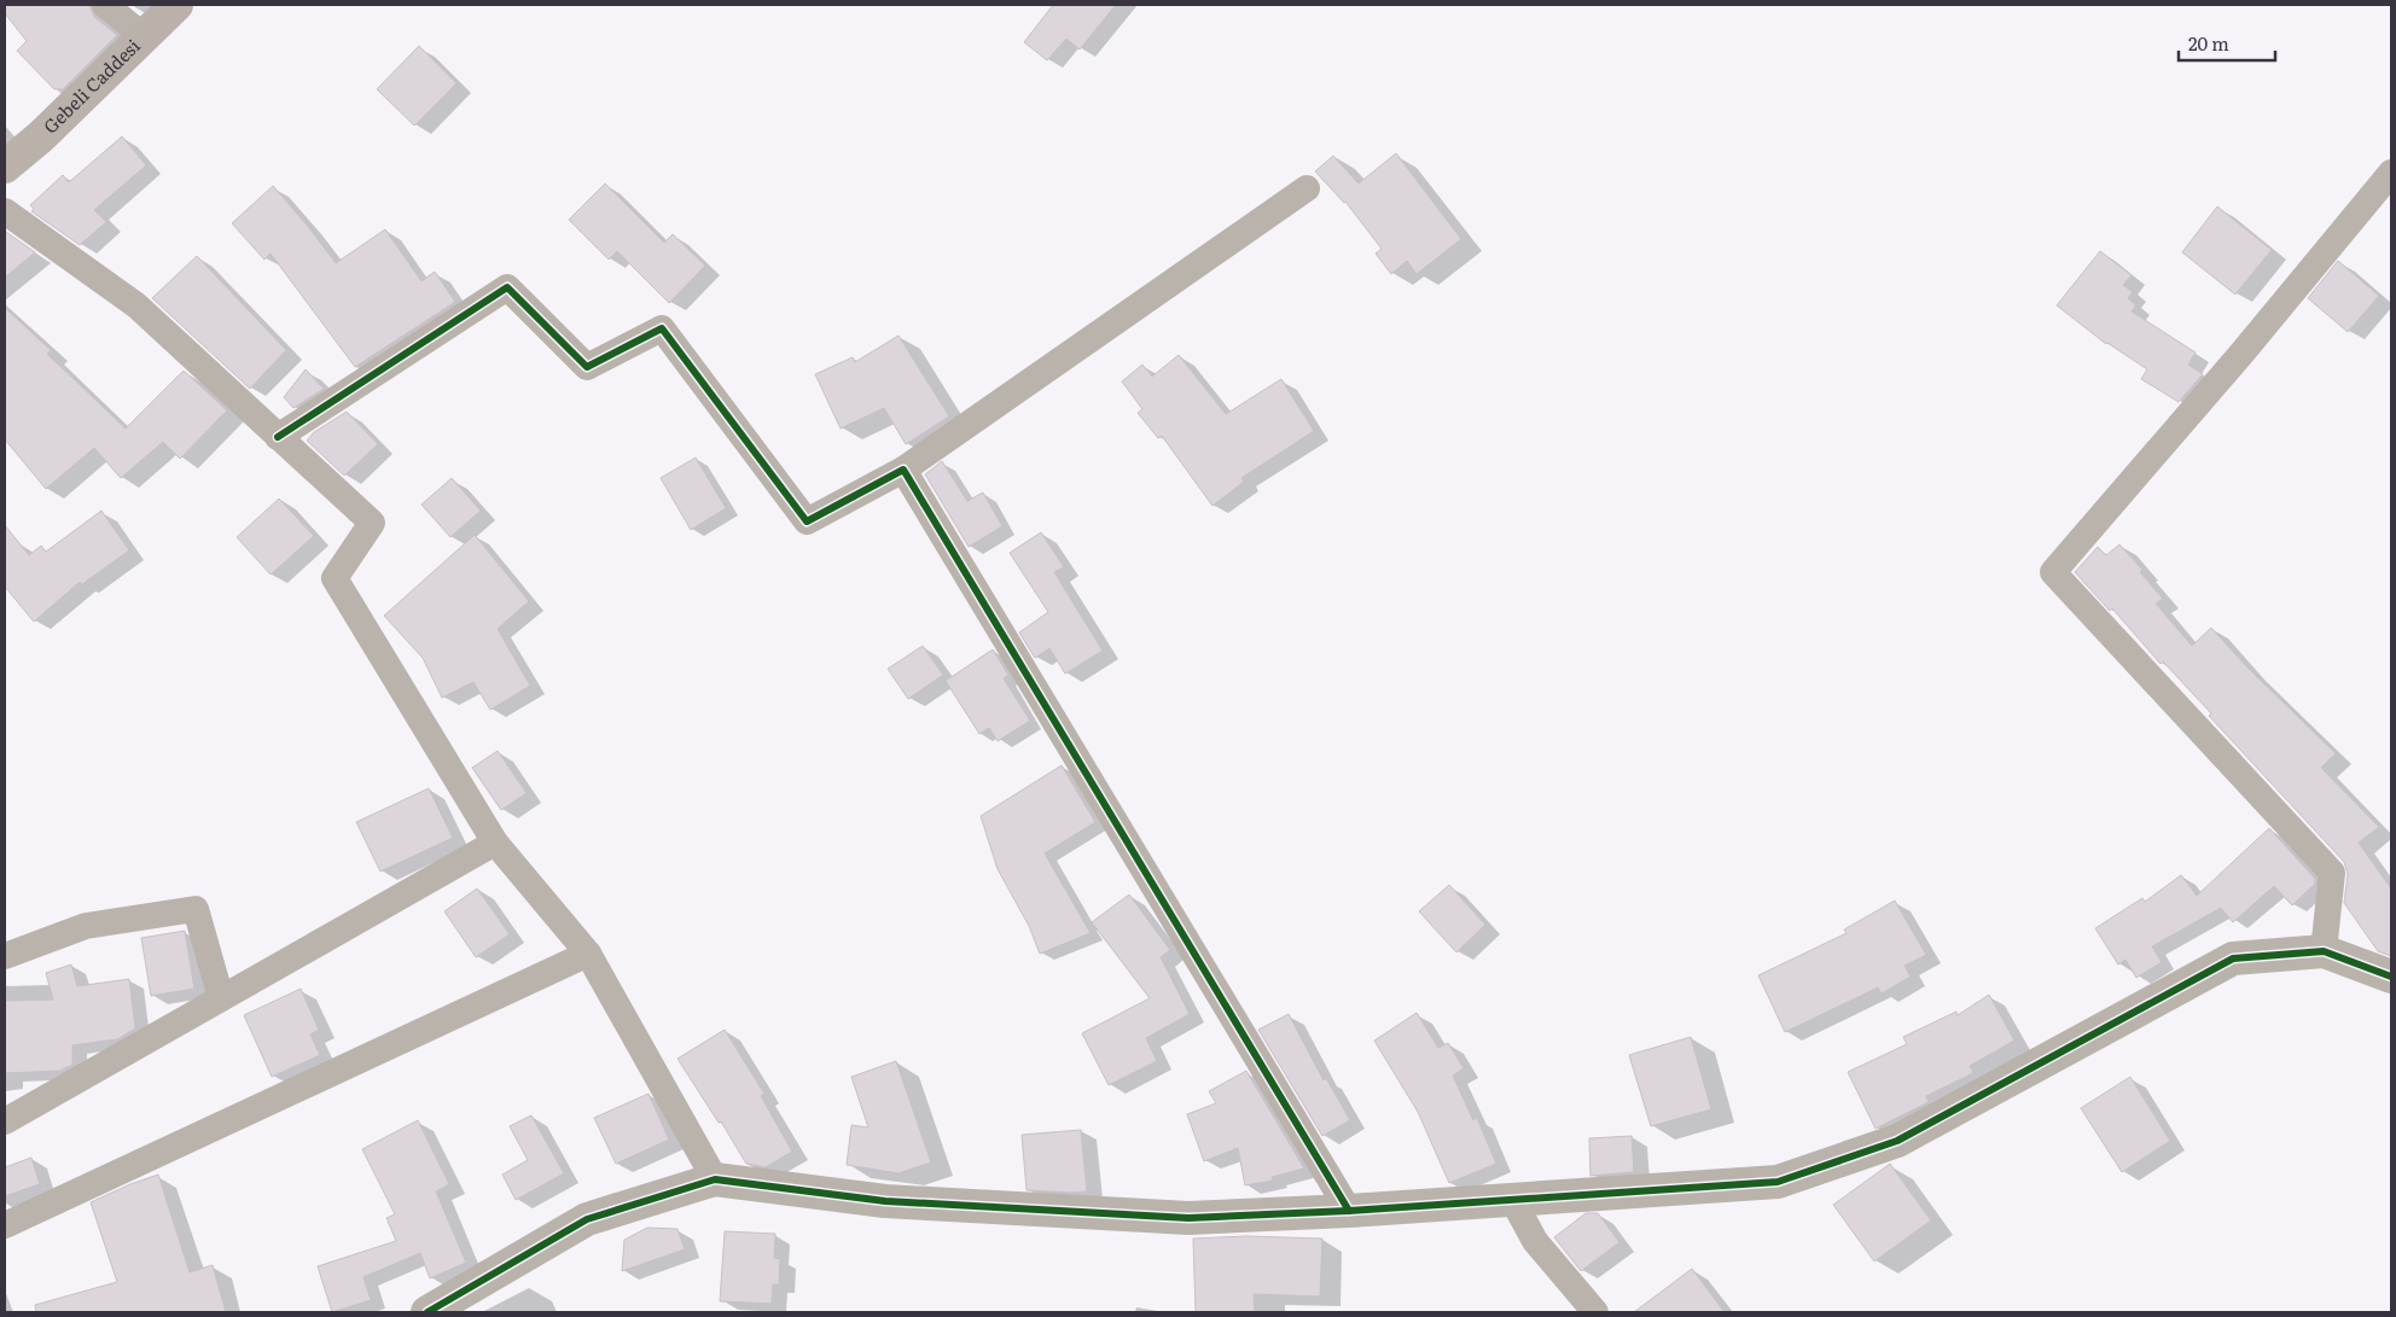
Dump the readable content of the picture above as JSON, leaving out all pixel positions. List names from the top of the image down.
{
  "streets": {
    "main road": ["Gebeli Caddesi"]
  },
  "scale_bar": "20 m"
}
